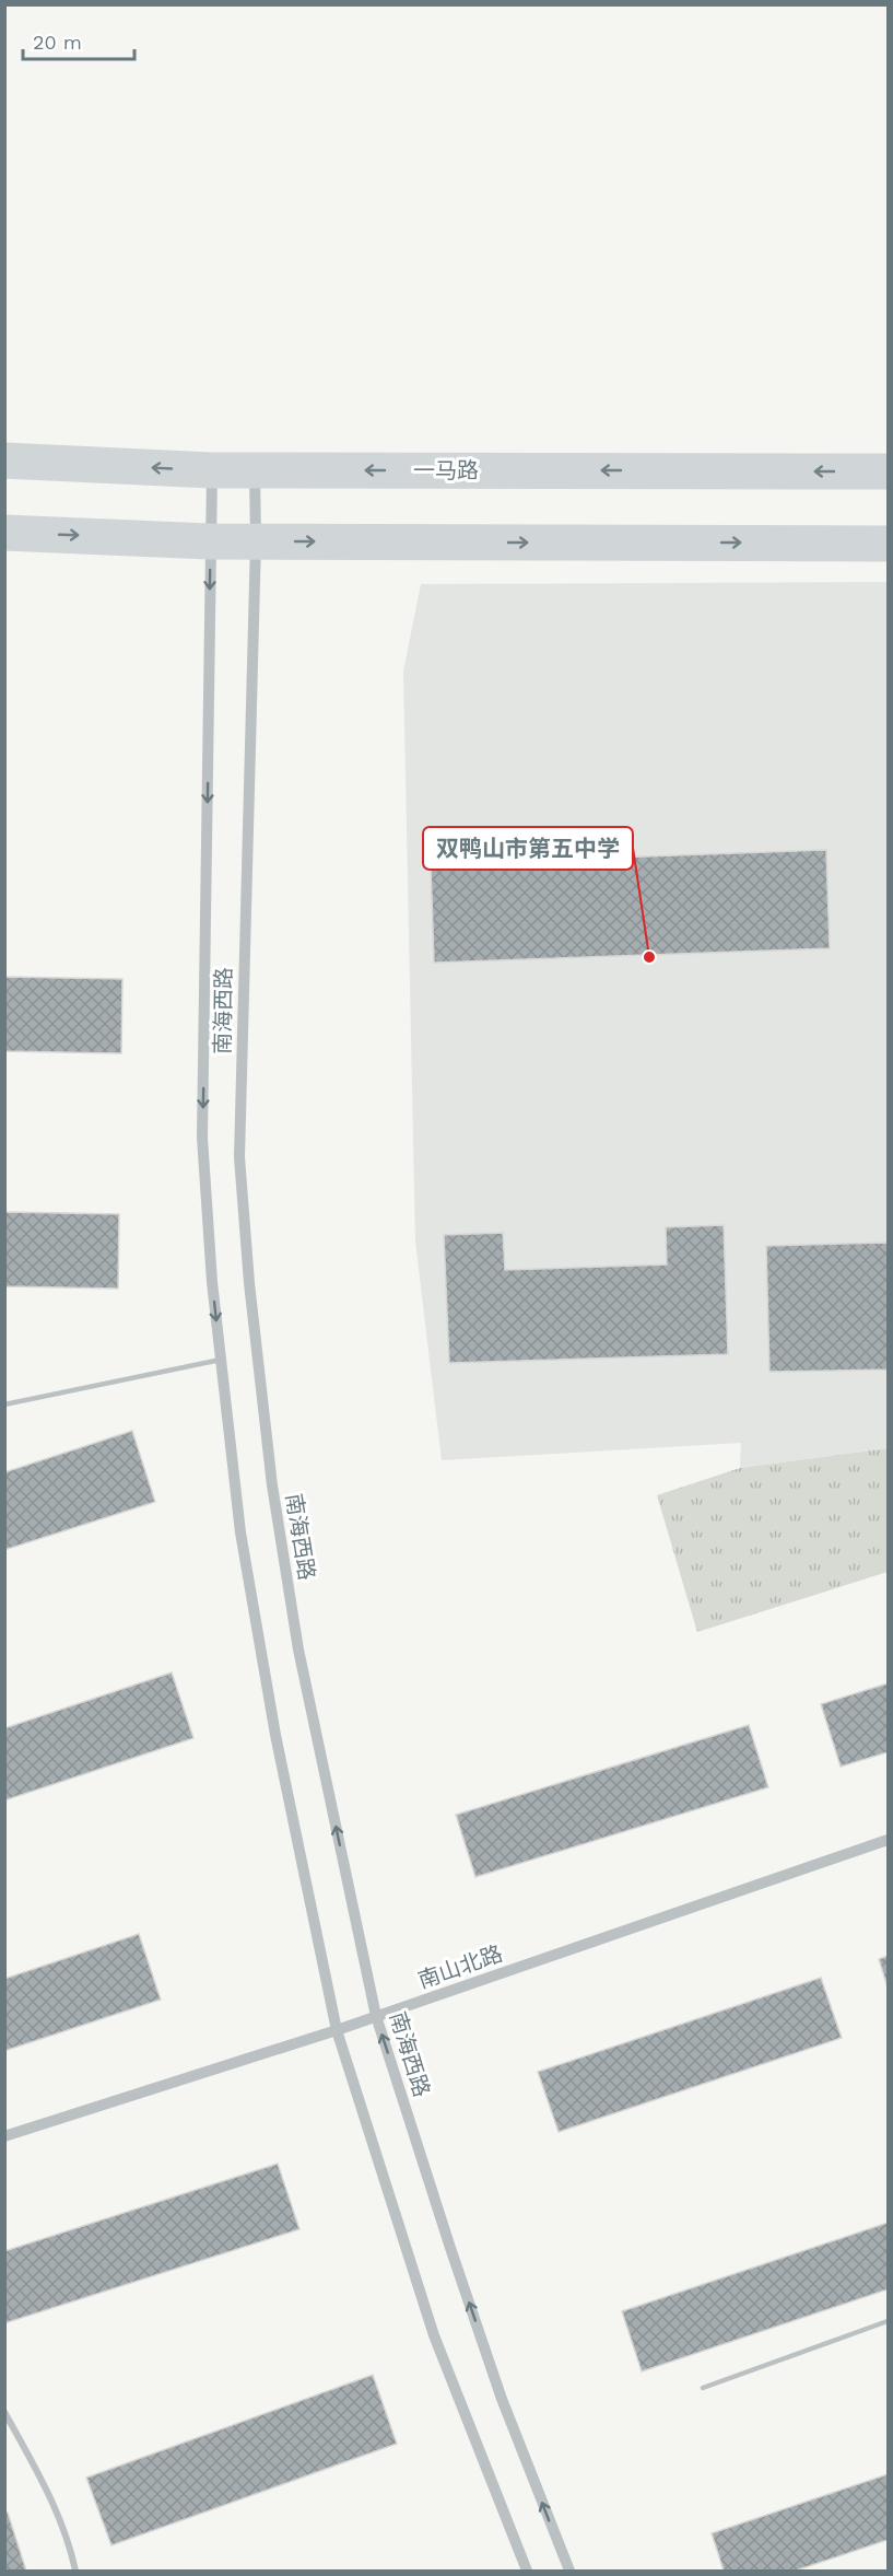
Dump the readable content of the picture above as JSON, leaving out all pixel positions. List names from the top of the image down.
{
  "streets": {
    "main road": ["一马路"],
    "street": ["南海西路", "南山北路"]
  },
  "crossings": [
    ["一马路", "南海西路"],
    ["南海西路", "南山北路"]
  ],
  "places": ["双鸭山市第五中学"],
  "scale_bar": "20 m"
}
